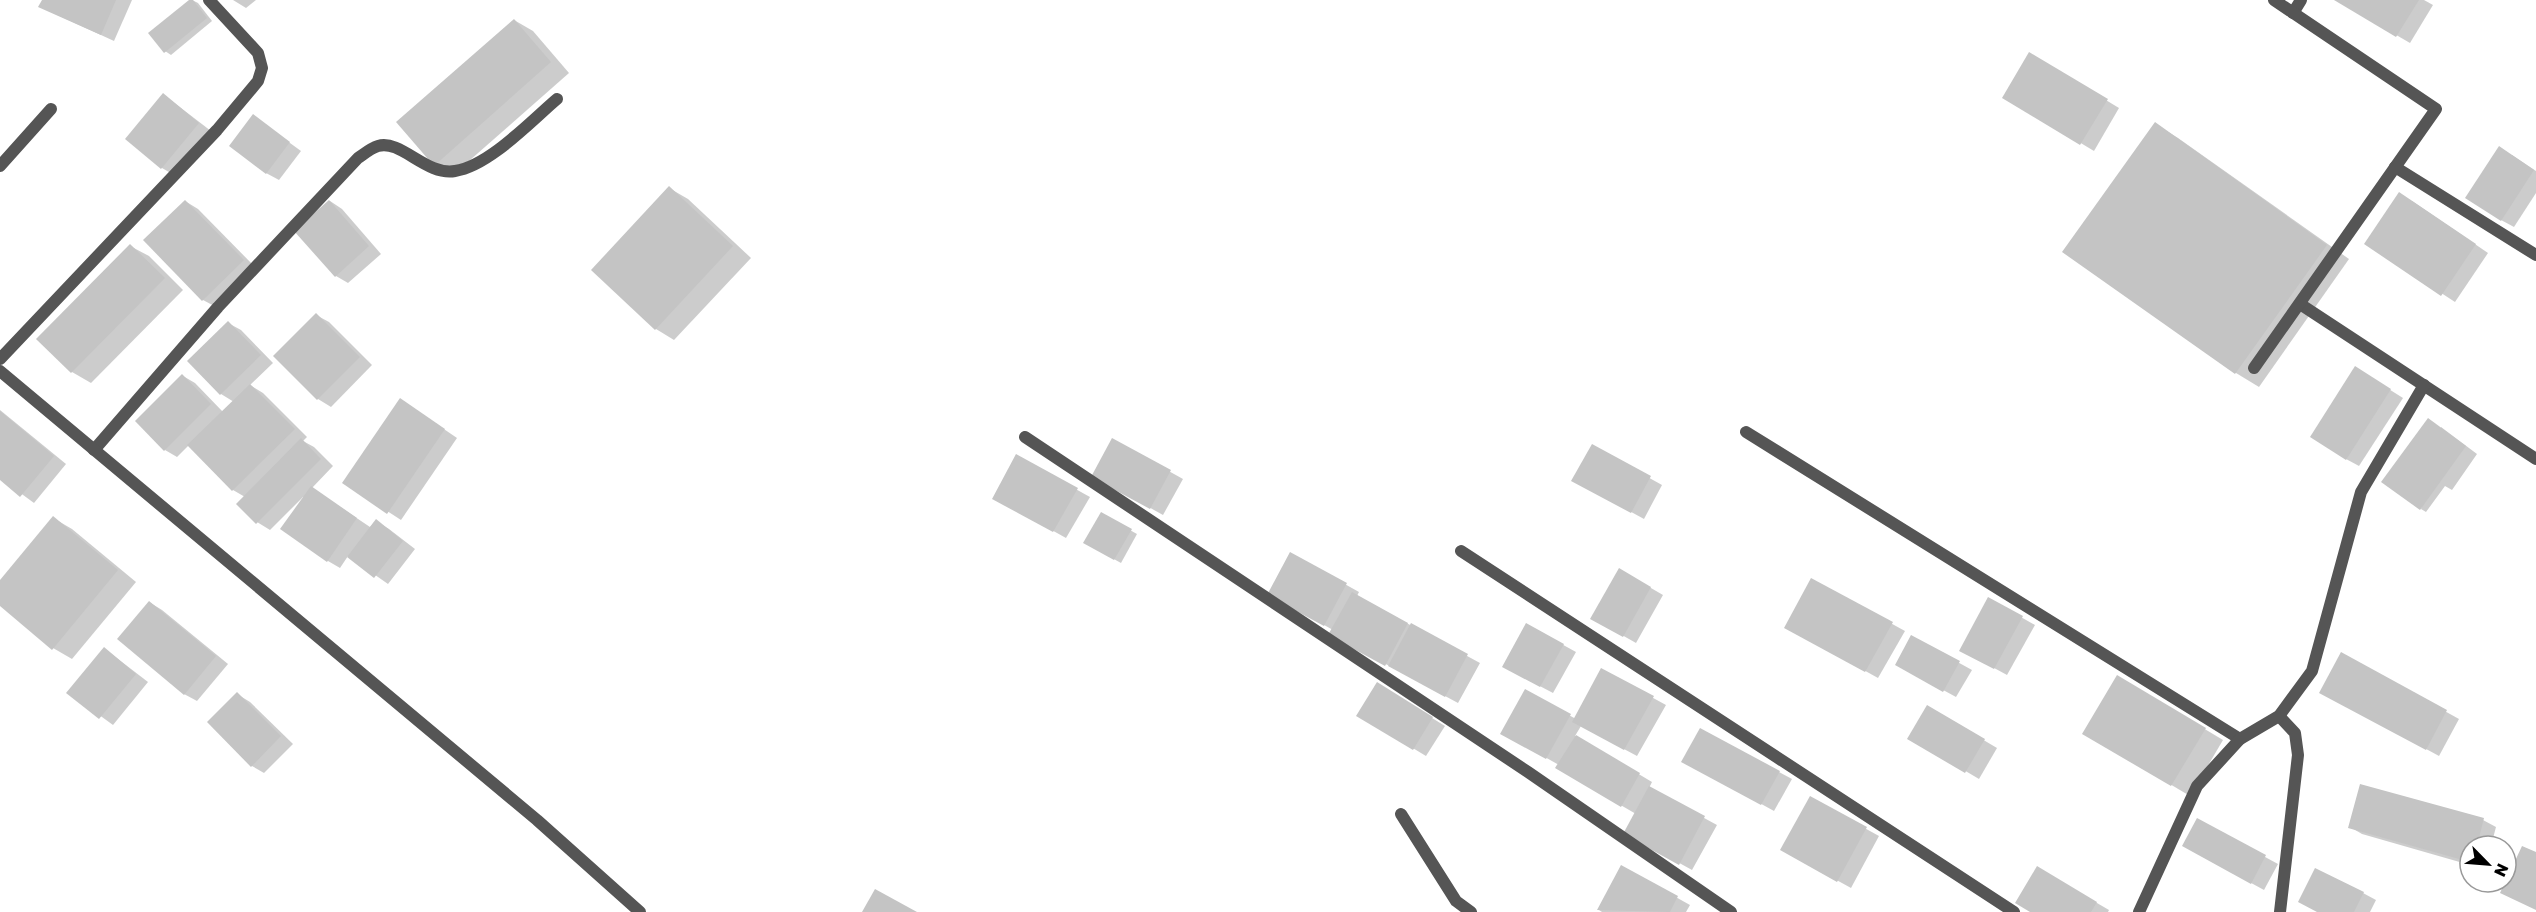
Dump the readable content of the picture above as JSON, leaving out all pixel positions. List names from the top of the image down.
{
  "north": "bottom right"
}
